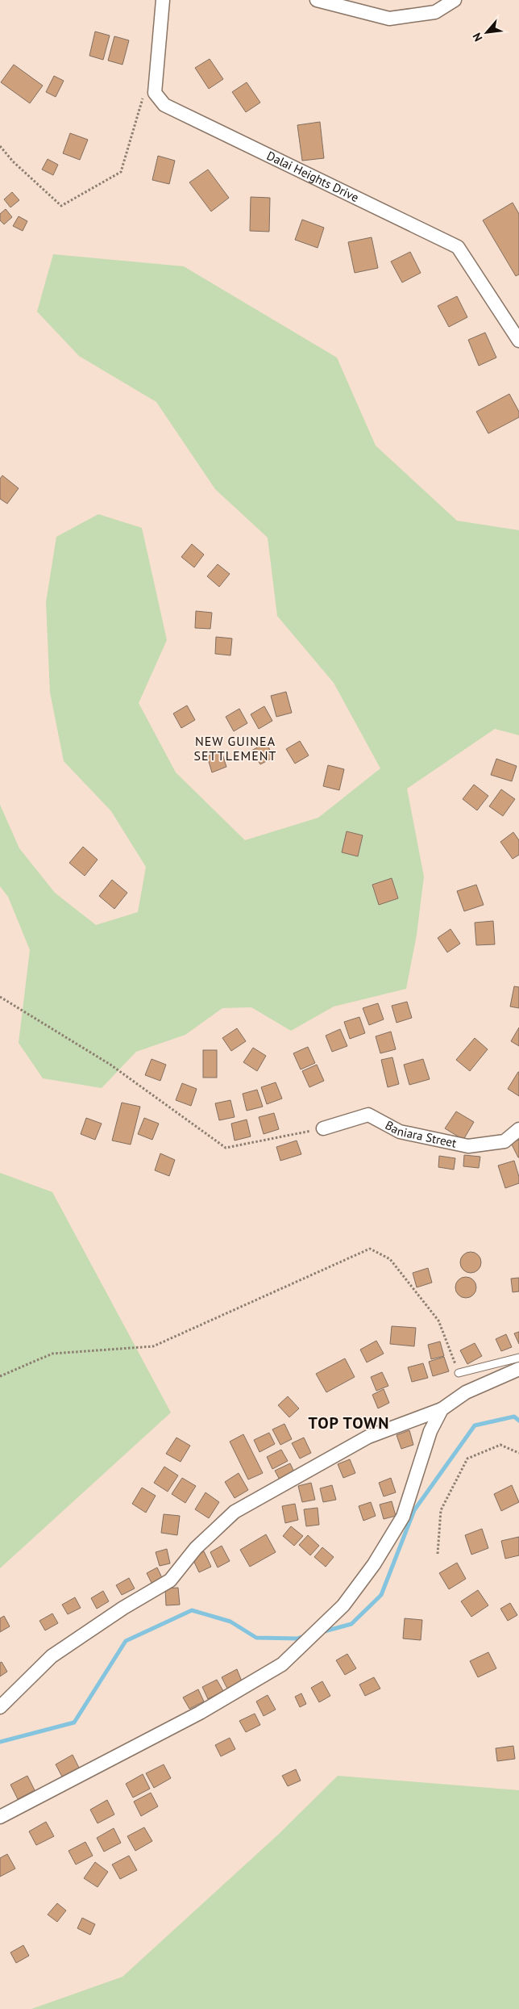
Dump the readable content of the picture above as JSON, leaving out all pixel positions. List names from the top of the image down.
{
  "streets": {
    "street": ["Dalai Heights Drive", "Baniara Street"]
  },
  "districts": ["NEW GUINEA SETTLEMENT", "TOP TOWN"],
  "north": "bottom left"
}
